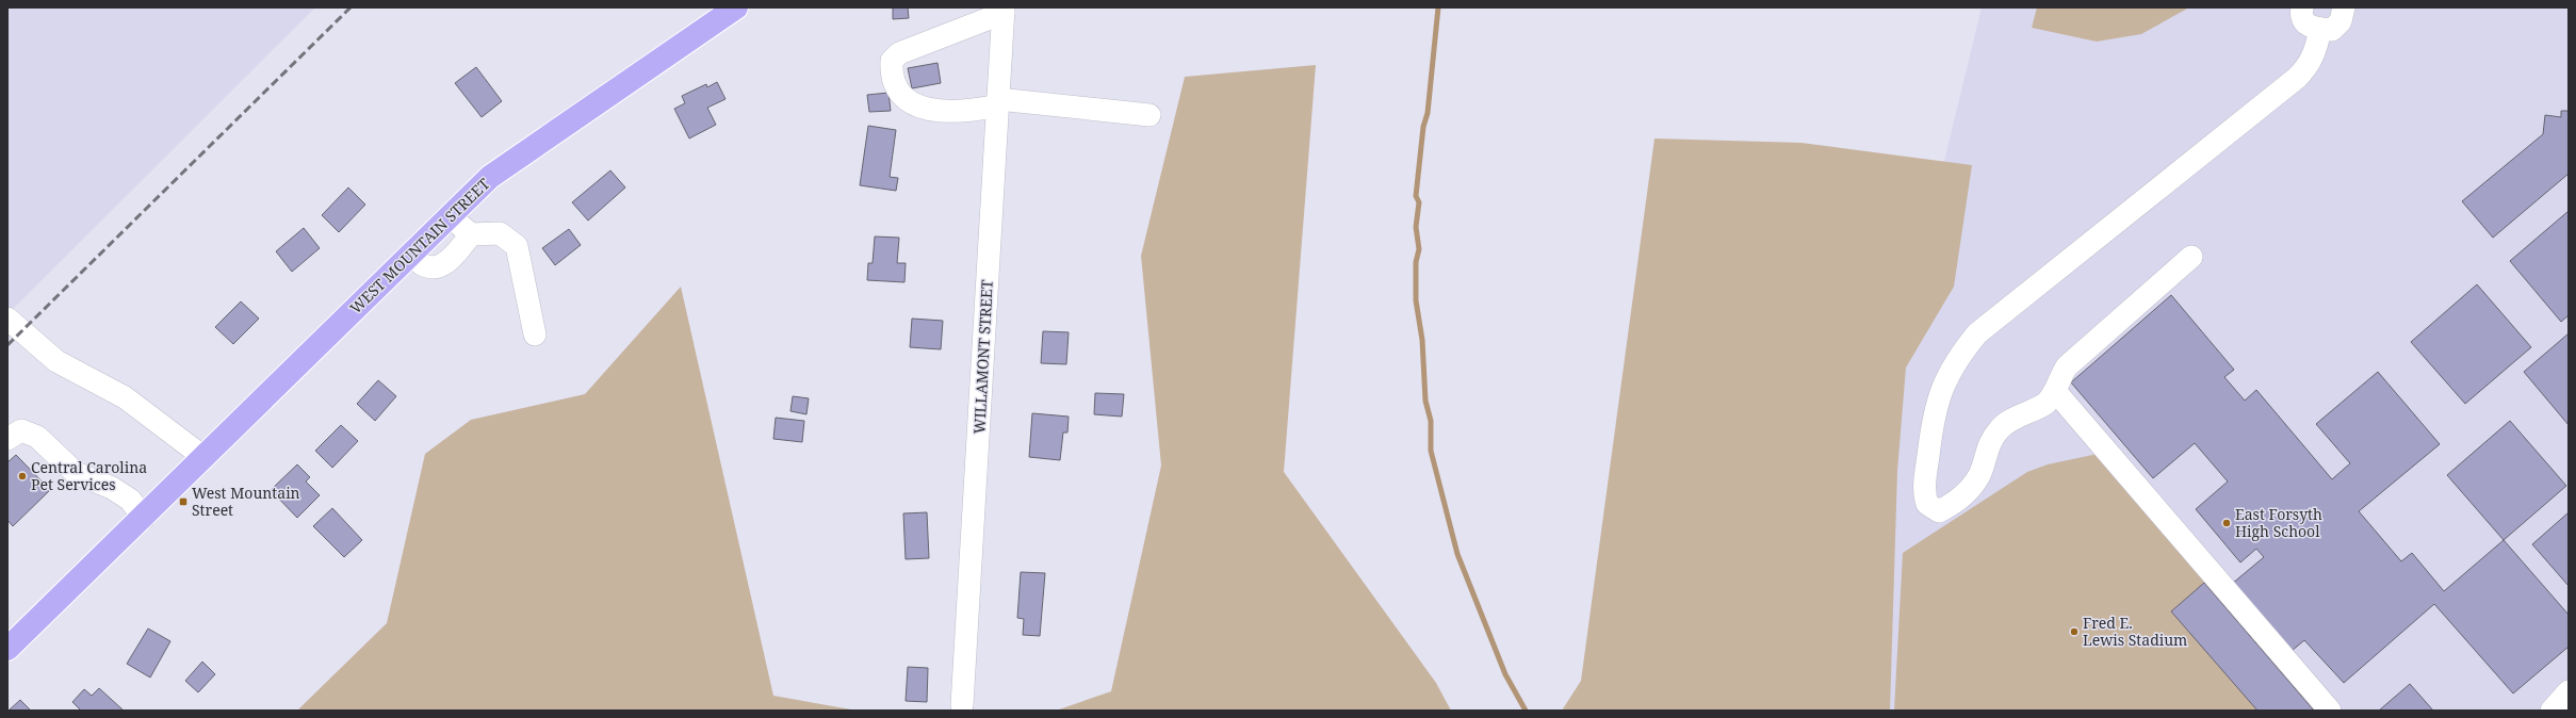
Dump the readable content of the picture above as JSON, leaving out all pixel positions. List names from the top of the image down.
{
  "streets": {
    "main road": ["WEST MOUNTAIN STREET"],
    "street": ["WILLAMONT STREET"]
  },
  "places": {
    "other": ["Central Carolina Pet Services", "East Forsyth High School", "Fred E. Lewis Stadium"],
    "transit": ["West Mountain Street"]
  }
}
